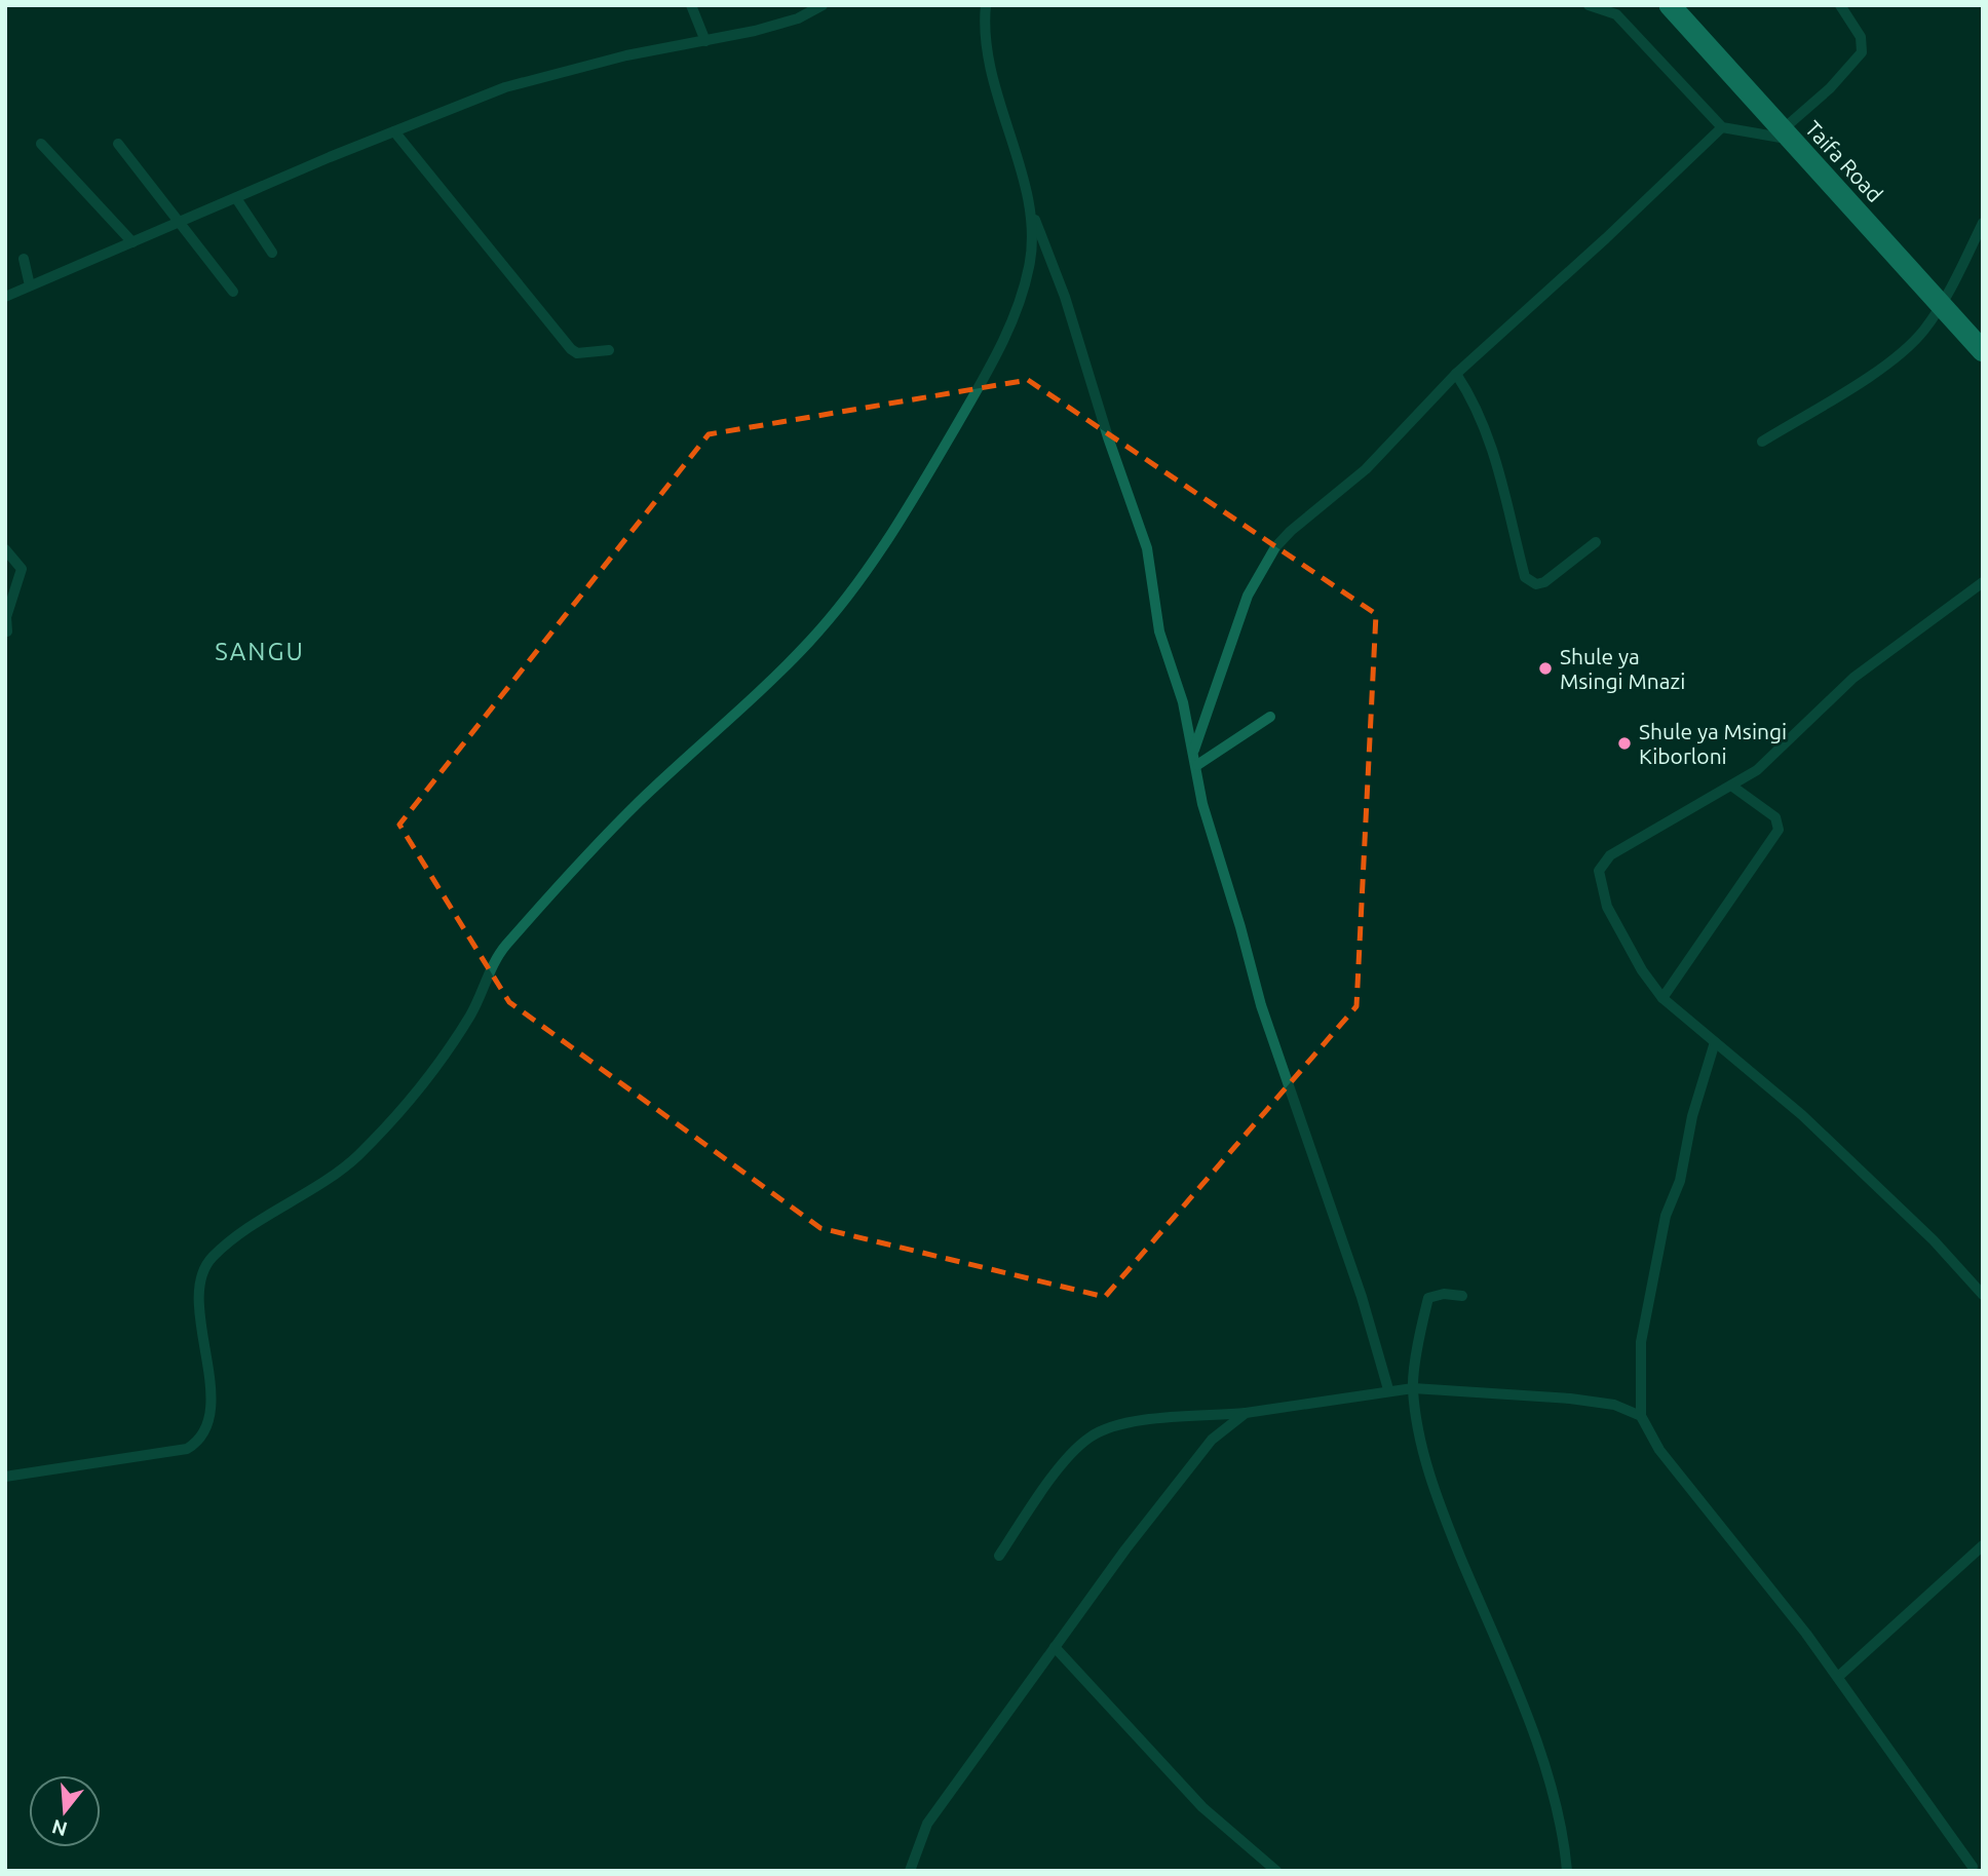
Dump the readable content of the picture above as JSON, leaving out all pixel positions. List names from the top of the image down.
{
  "streets": {
    "highway": ["Taifa Road"]
  },
  "districts": ["SANGU"],
  "places": ["Shule ya Msingi Mnazi", "Shule ya Msingi Kiborloni"],
  "north": "bottom"
}
